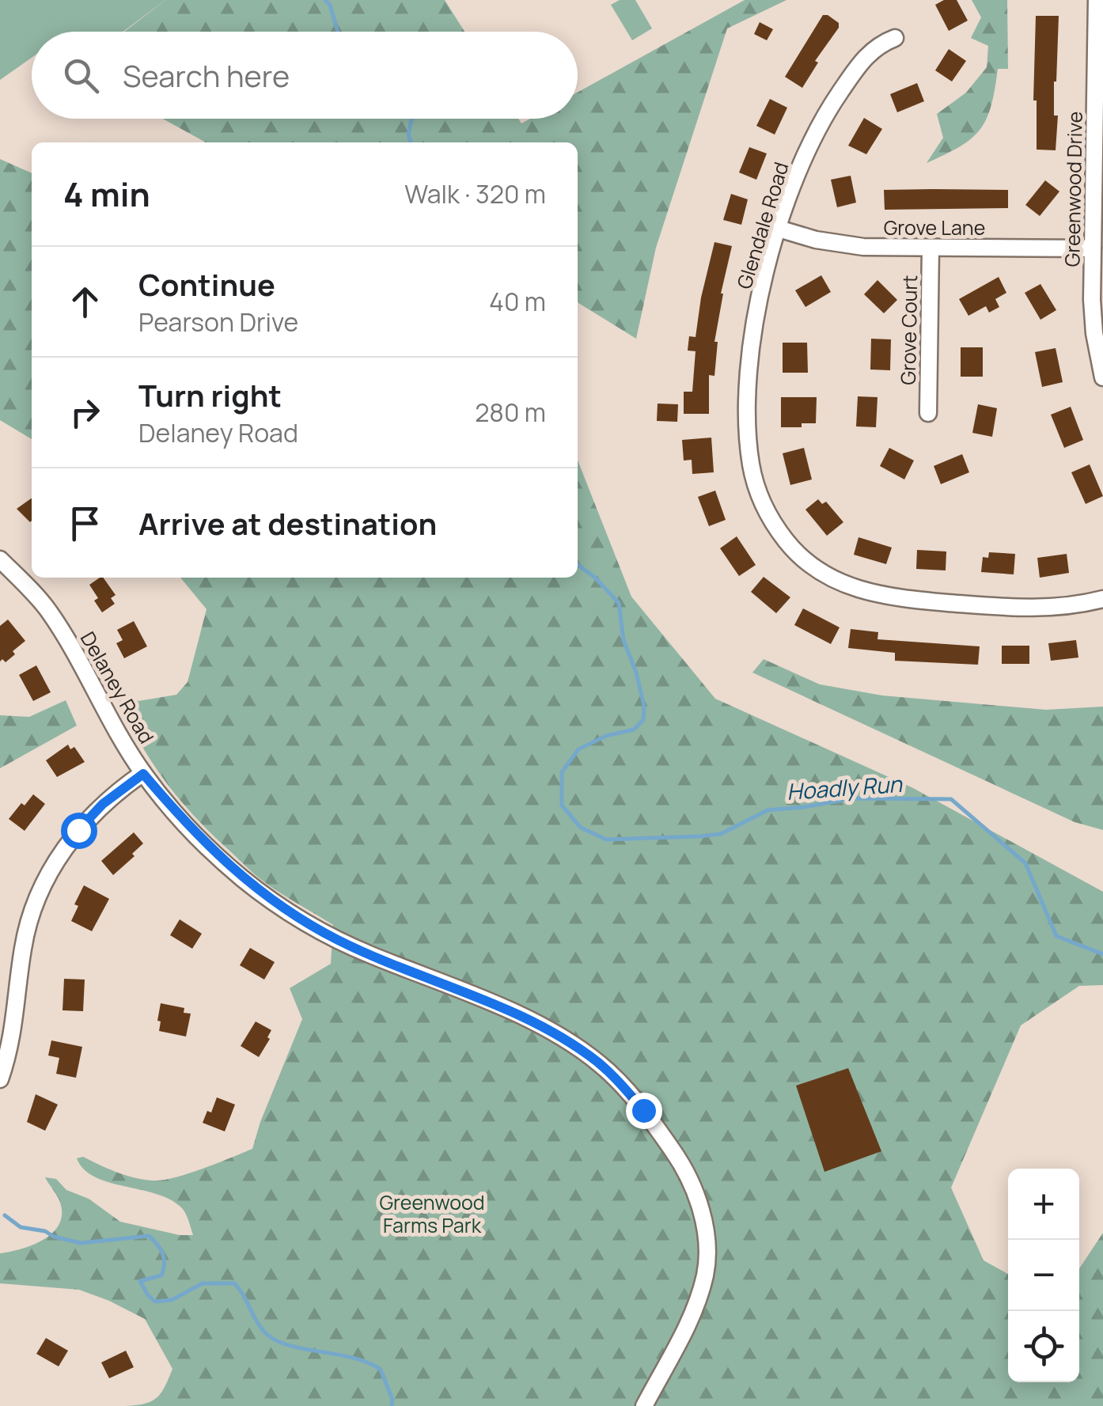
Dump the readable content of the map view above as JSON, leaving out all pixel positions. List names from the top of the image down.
{
  "streets": {
    "street": [
      "Greenwood Drive",
      "Glendale Road",
      "Grove Lane",
      "Grove Court",
      "Delaney Road"
    ]
  },
  "crossings": [
    ["Greenwood Drive", "Grove Lane"],
    ["Glendale Road", "Grove Lane"],
    ["Grove Lane", "Grove Court"]
  ],
  "water": ["Hoadly Run"],
  "parks": ["Greenwood Farms Park"],
  "page": {
    "search": "Search here",
    "heading": ["4 min", "Walk · 320 m"],
    "list": [
      ["Continue", "Pearson Drive", "40 m"],
      ["Turn right", "Delaney Road", "280 m"],
      "Arrive at destination"
    ],
    "map_buttons": ["+", "−"]
  }
}
